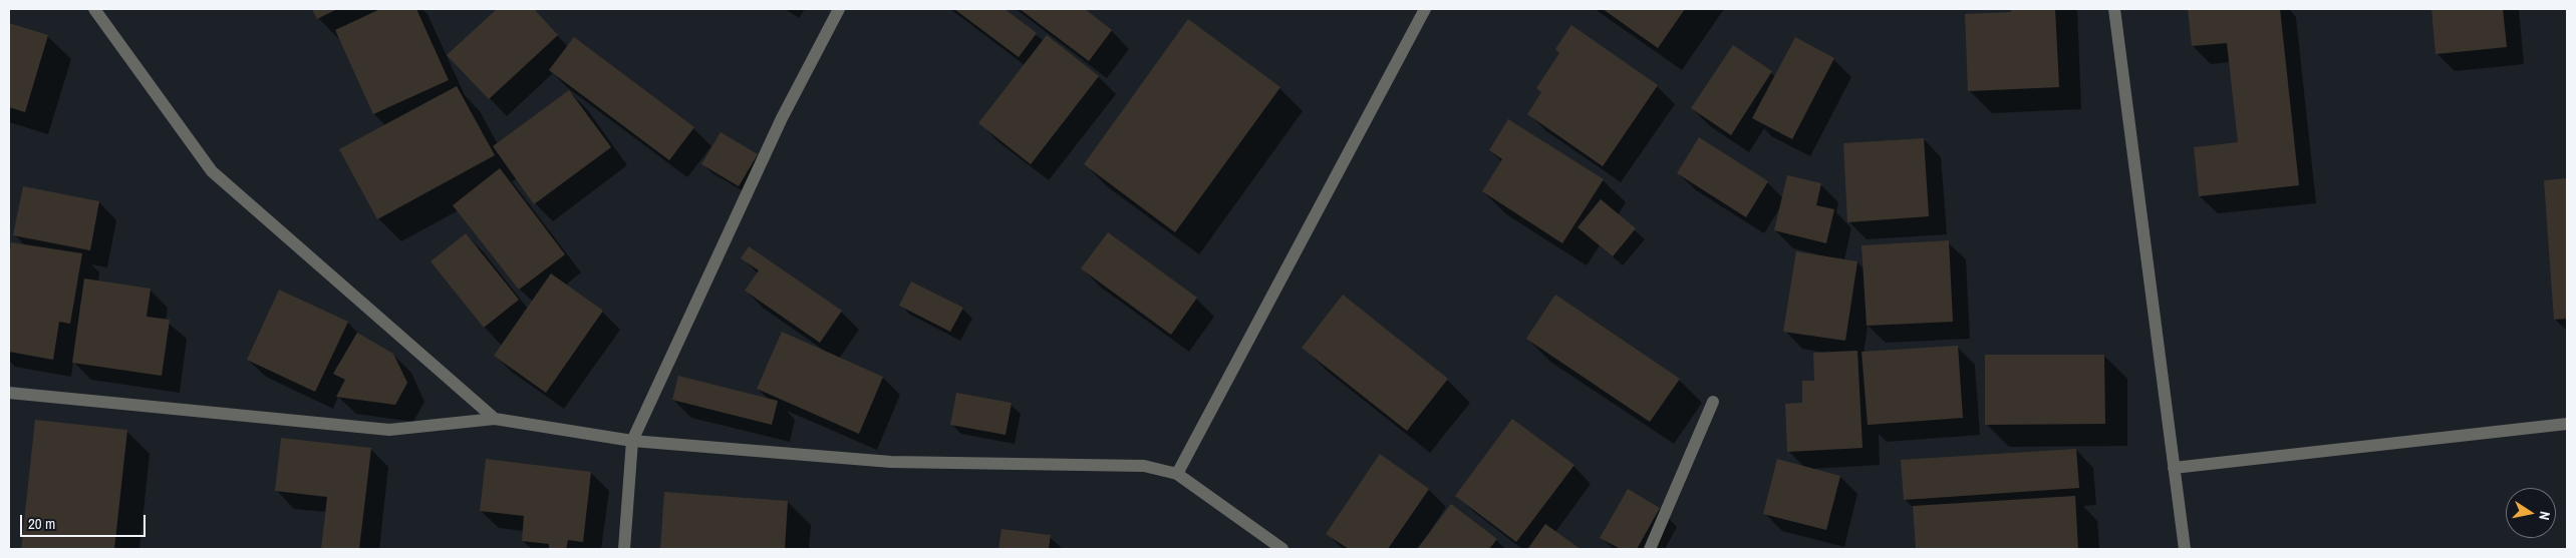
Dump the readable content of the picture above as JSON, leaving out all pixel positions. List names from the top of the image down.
{
  "scale_bar": "20 m",
  "north": "right"
}
